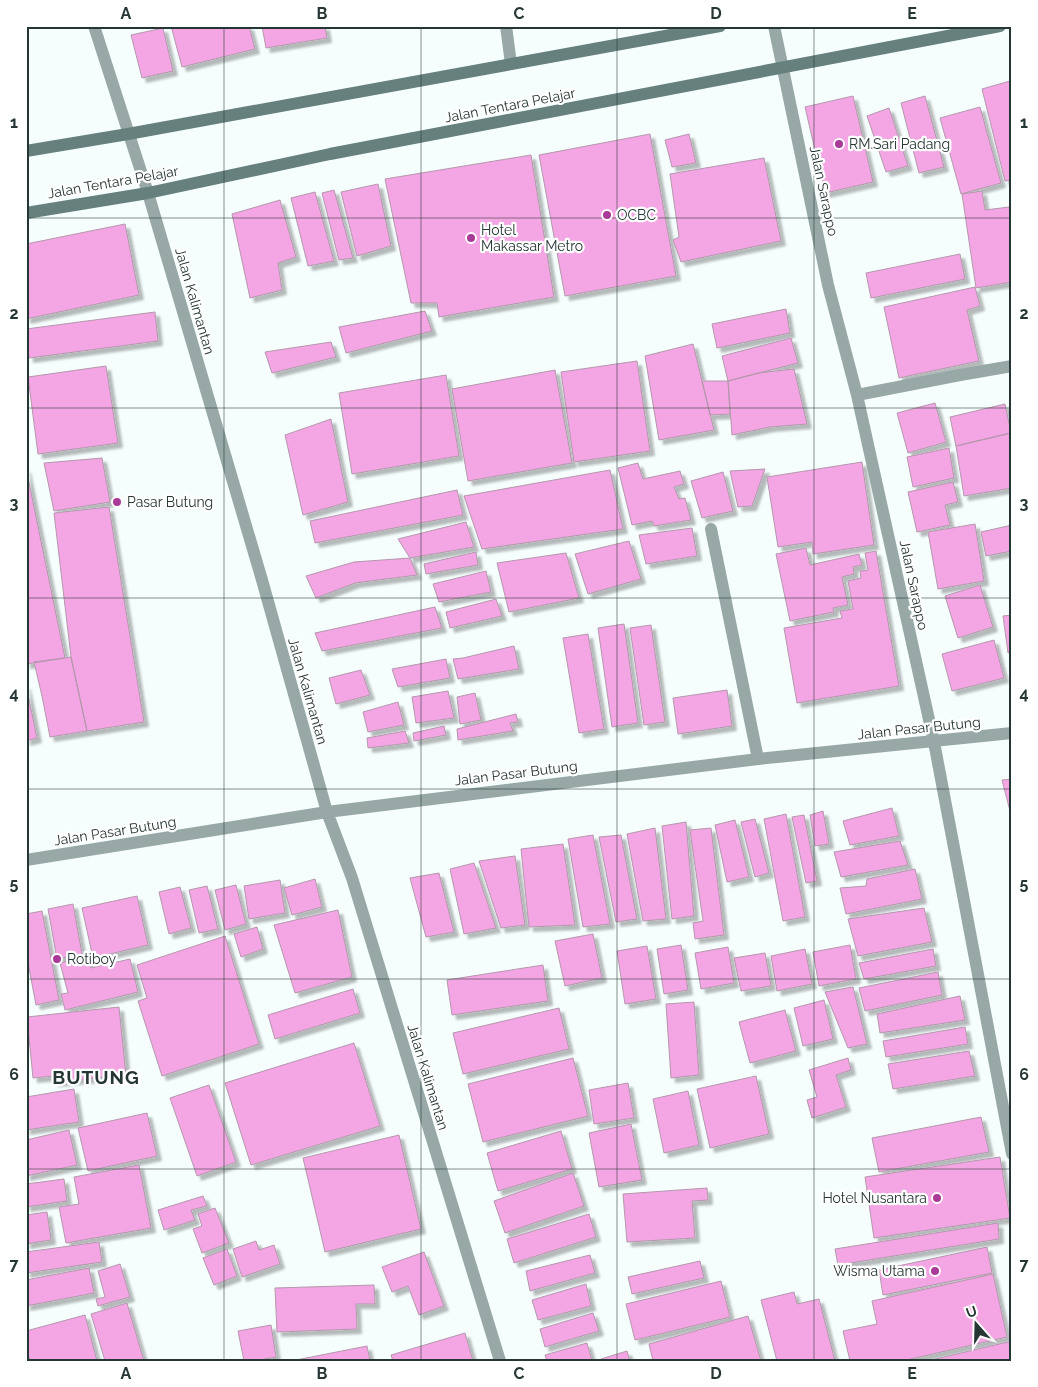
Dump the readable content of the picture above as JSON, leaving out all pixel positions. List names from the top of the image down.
{
  "streets": {
    "main road": ["Jalan Tentara Pelajar"],
    "street": ["Jalan Sarappo", "Jalan Kalimantan", "Jalan Pasar Butung"]
  },
  "crossings": [
    ["Jalan Tentara Pelajar", "Jalan Sarappo"],
    ["Jalan Tentara Pelajar", "Jalan Kalimantan"],
    ["Jalan Sarappo", "Jalan Pasar Butung"],
    ["Jalan Kalimantan", "Jalan Pasar Butung"]
  ],
  "districts": ["BUTUNG"],
  "places": [
    "RM.Sari Padang",
    "OCBC",
    "Hotel Makassar Metro",
    "Pasar Butung",
    "Rotiboy",
    "Hotel Nusantara",
    "Wisma Utama"
  ],
  "north": "top",
  "grid": {
    "columns": [
      "A",
      "B",
      "C",
      "D",
      "E"
    ],
    "rows": [
      "1",
      "2",
      "3",
      "4",
      "5",
      "6",
      "7"
    ]
  }
}
